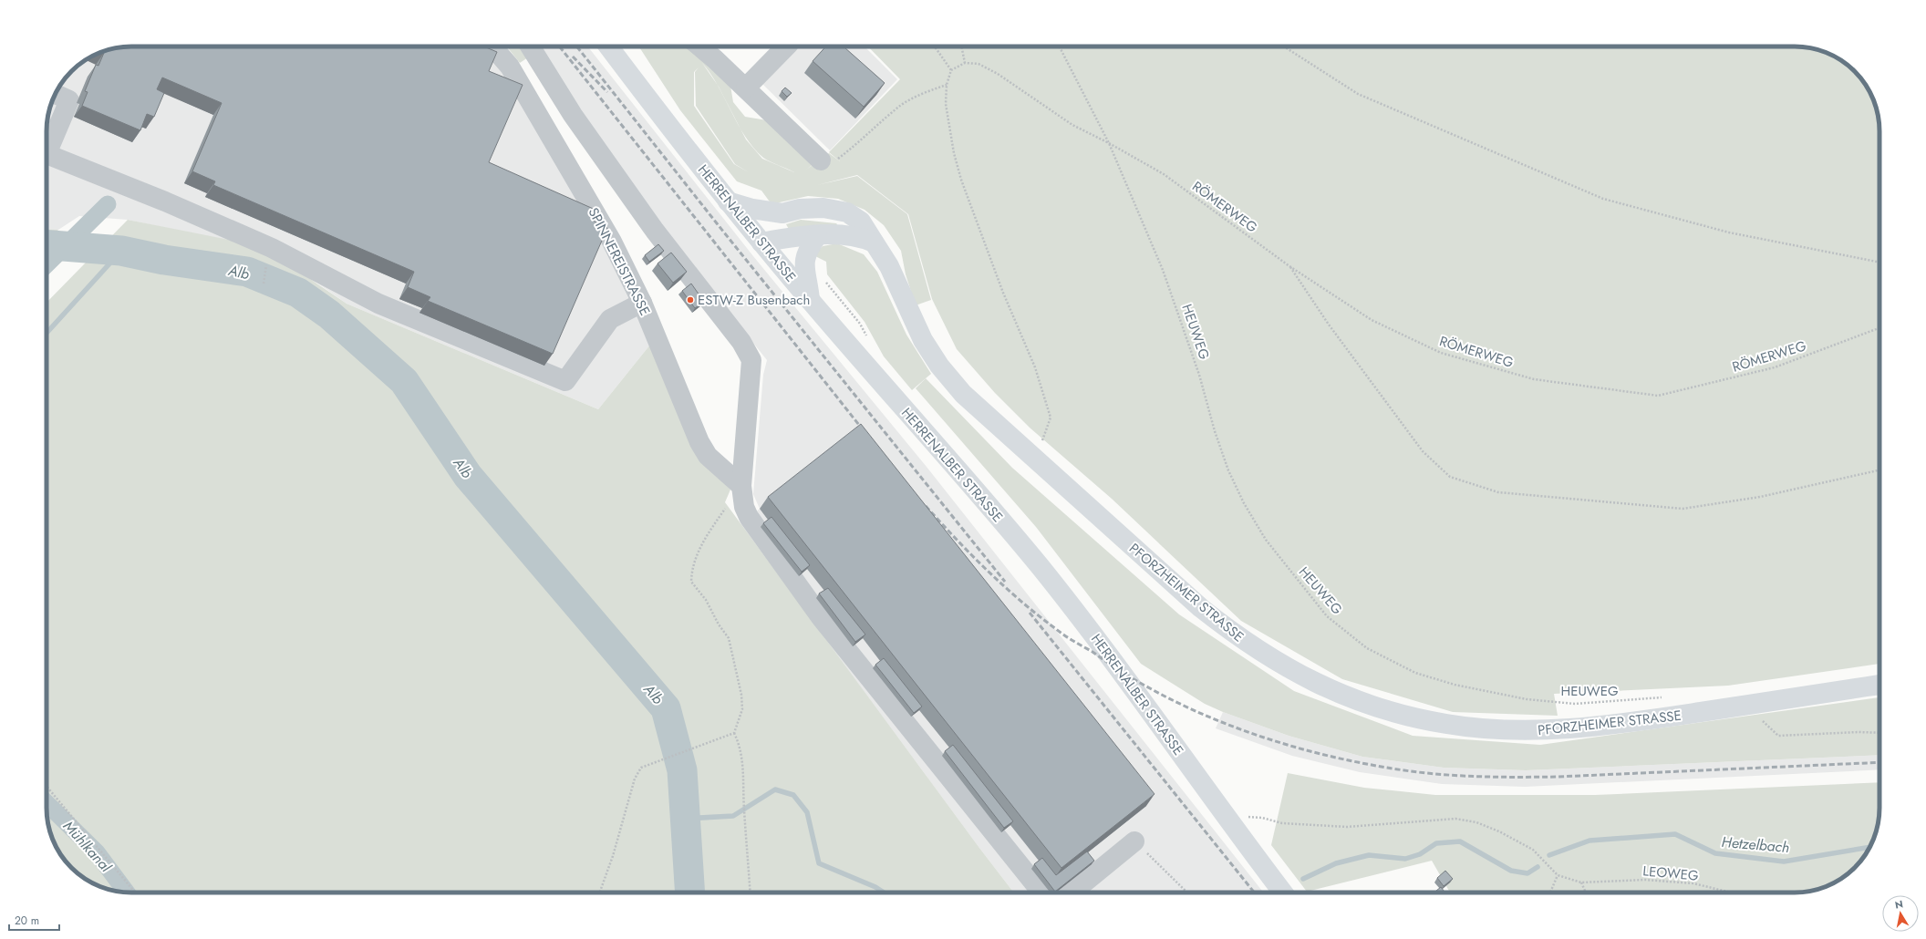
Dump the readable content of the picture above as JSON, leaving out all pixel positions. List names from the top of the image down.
{
  "streets": {
    "main road": ["HERRENALBER STRASSE", "PFORZHEIMER STRASSE"],
    "street": ["SPINNEREISTRASSE"],
    "path": ["RÖMERWEG", "HEUWEG", "LEOWEG"]
  },
  "crossings": [
    ["RÖMERWEG", "HEUWEG"]
  ],
  "water": ["Alb", "Hetzelbach", "Mühlkanal"],
  "places": ["ESTW-Z Busenbach"],
  "scale_bar": "20 m",
  "north": "top"
}
